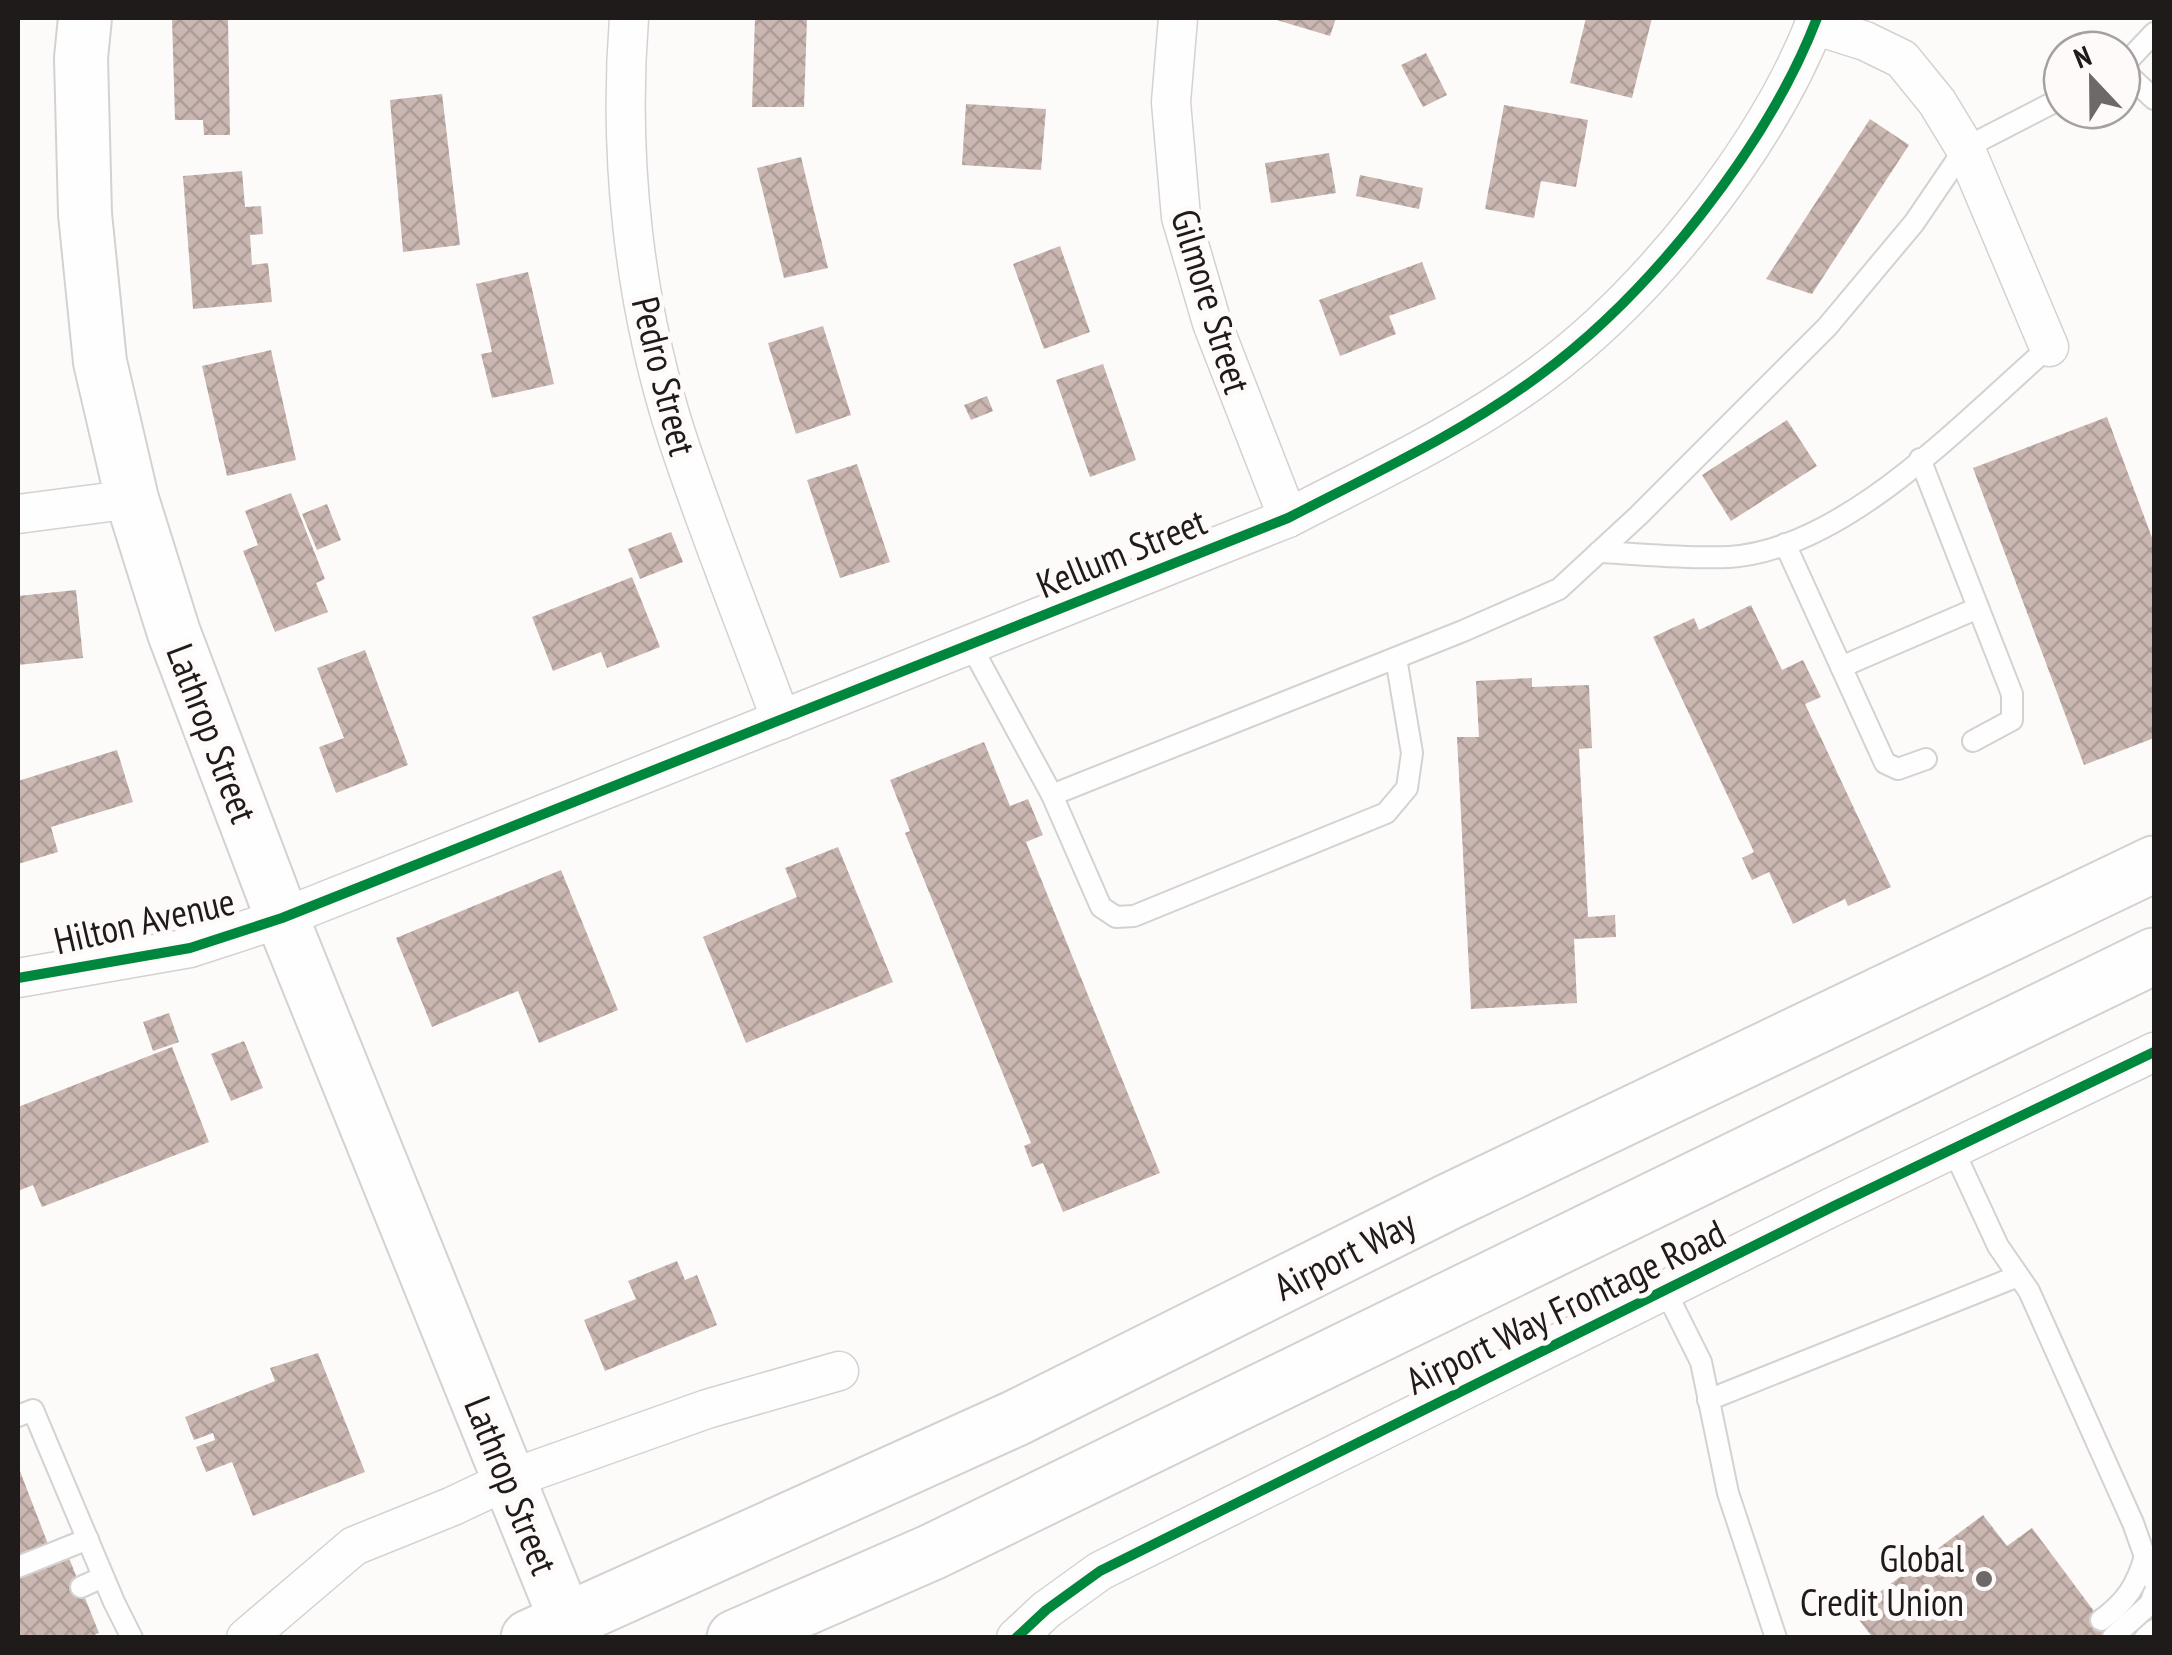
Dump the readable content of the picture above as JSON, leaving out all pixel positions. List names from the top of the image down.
{
  "streets": {
    "main road": ["Airport Way"],
    "street": [
      "Gilmore Street",
      "Pedro Street",
      "Kellum Street",
      "Lathrop Street",
      "Hilton Avenue",
      "Airport Way Frontage Road"
    ]
  },
  "crossings": [
    ["Gilmore Street", "Kellum Street"],
    ["Pedro Street", "Kellum Street"],
    ["Kellum Street", "Lathrop Street"],
    ["Kellum Street", "Hilton Avenue"],
    ["Lathrop Street", "Hilton Avenue"],
    ["Lathrop Street", "Airport Way"]
  ],
  "places": ["Global Credit Union"],
  "north": "top"
}
